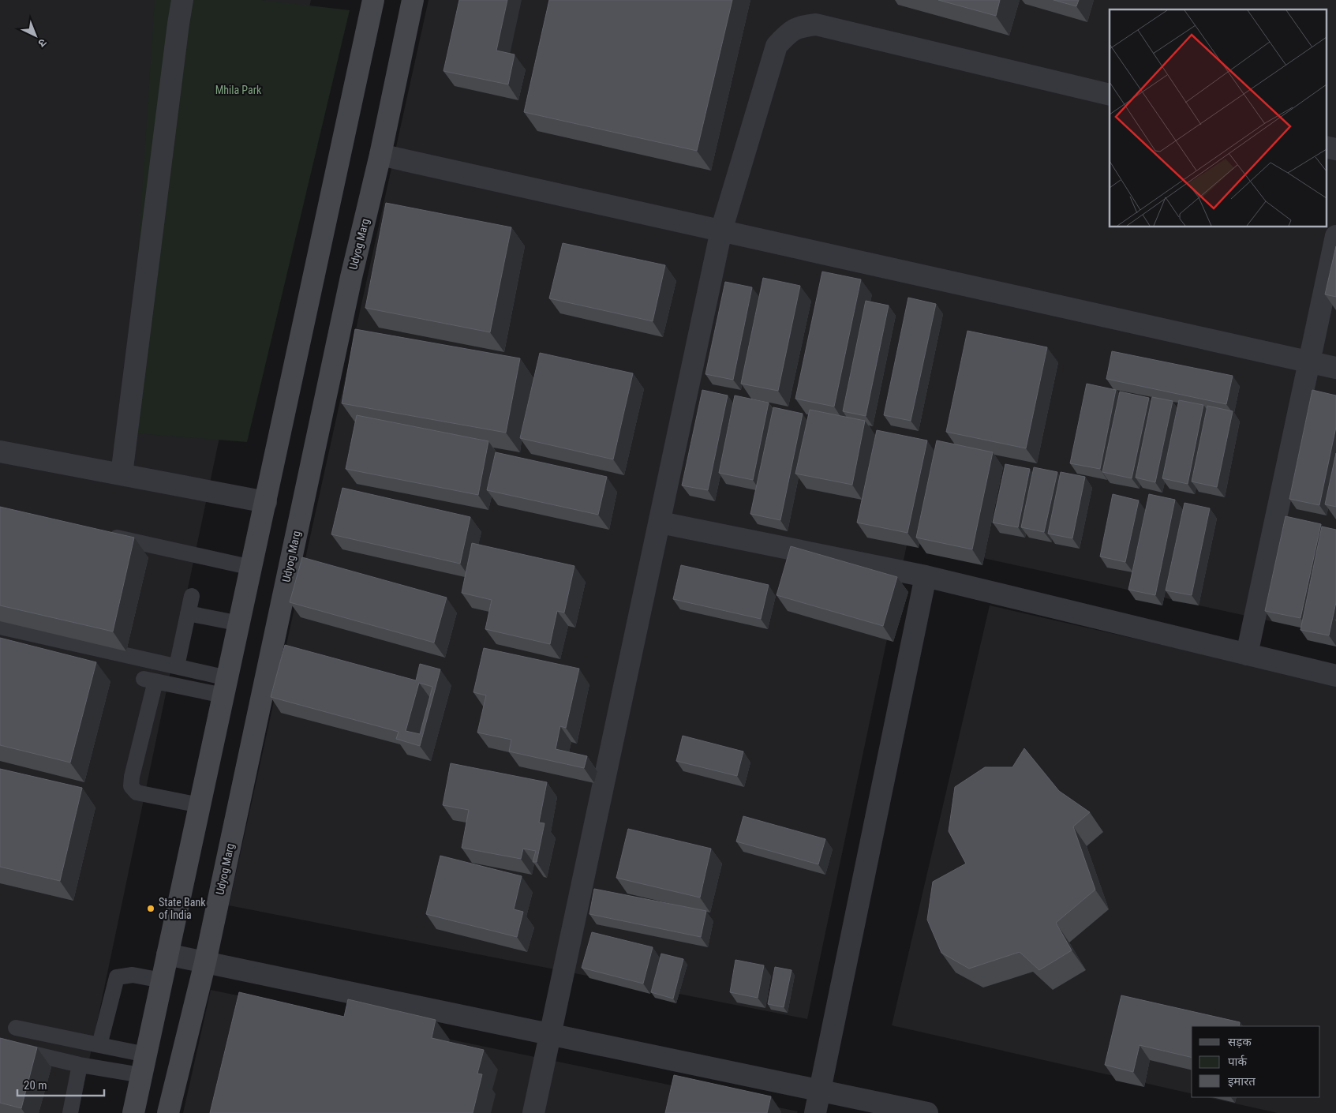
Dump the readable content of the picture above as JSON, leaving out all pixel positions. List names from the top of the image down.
{
  "streets": {
    "street": ["Udyog Marg"]
  },
  "parks": ["Mhila Park"],
  "places": ["State Bank of India"],
  "legend": ["सड़क", "पार्क", "इमारत"],
  "scale_bar": "20 m",
  "north": "bottom right"
}
